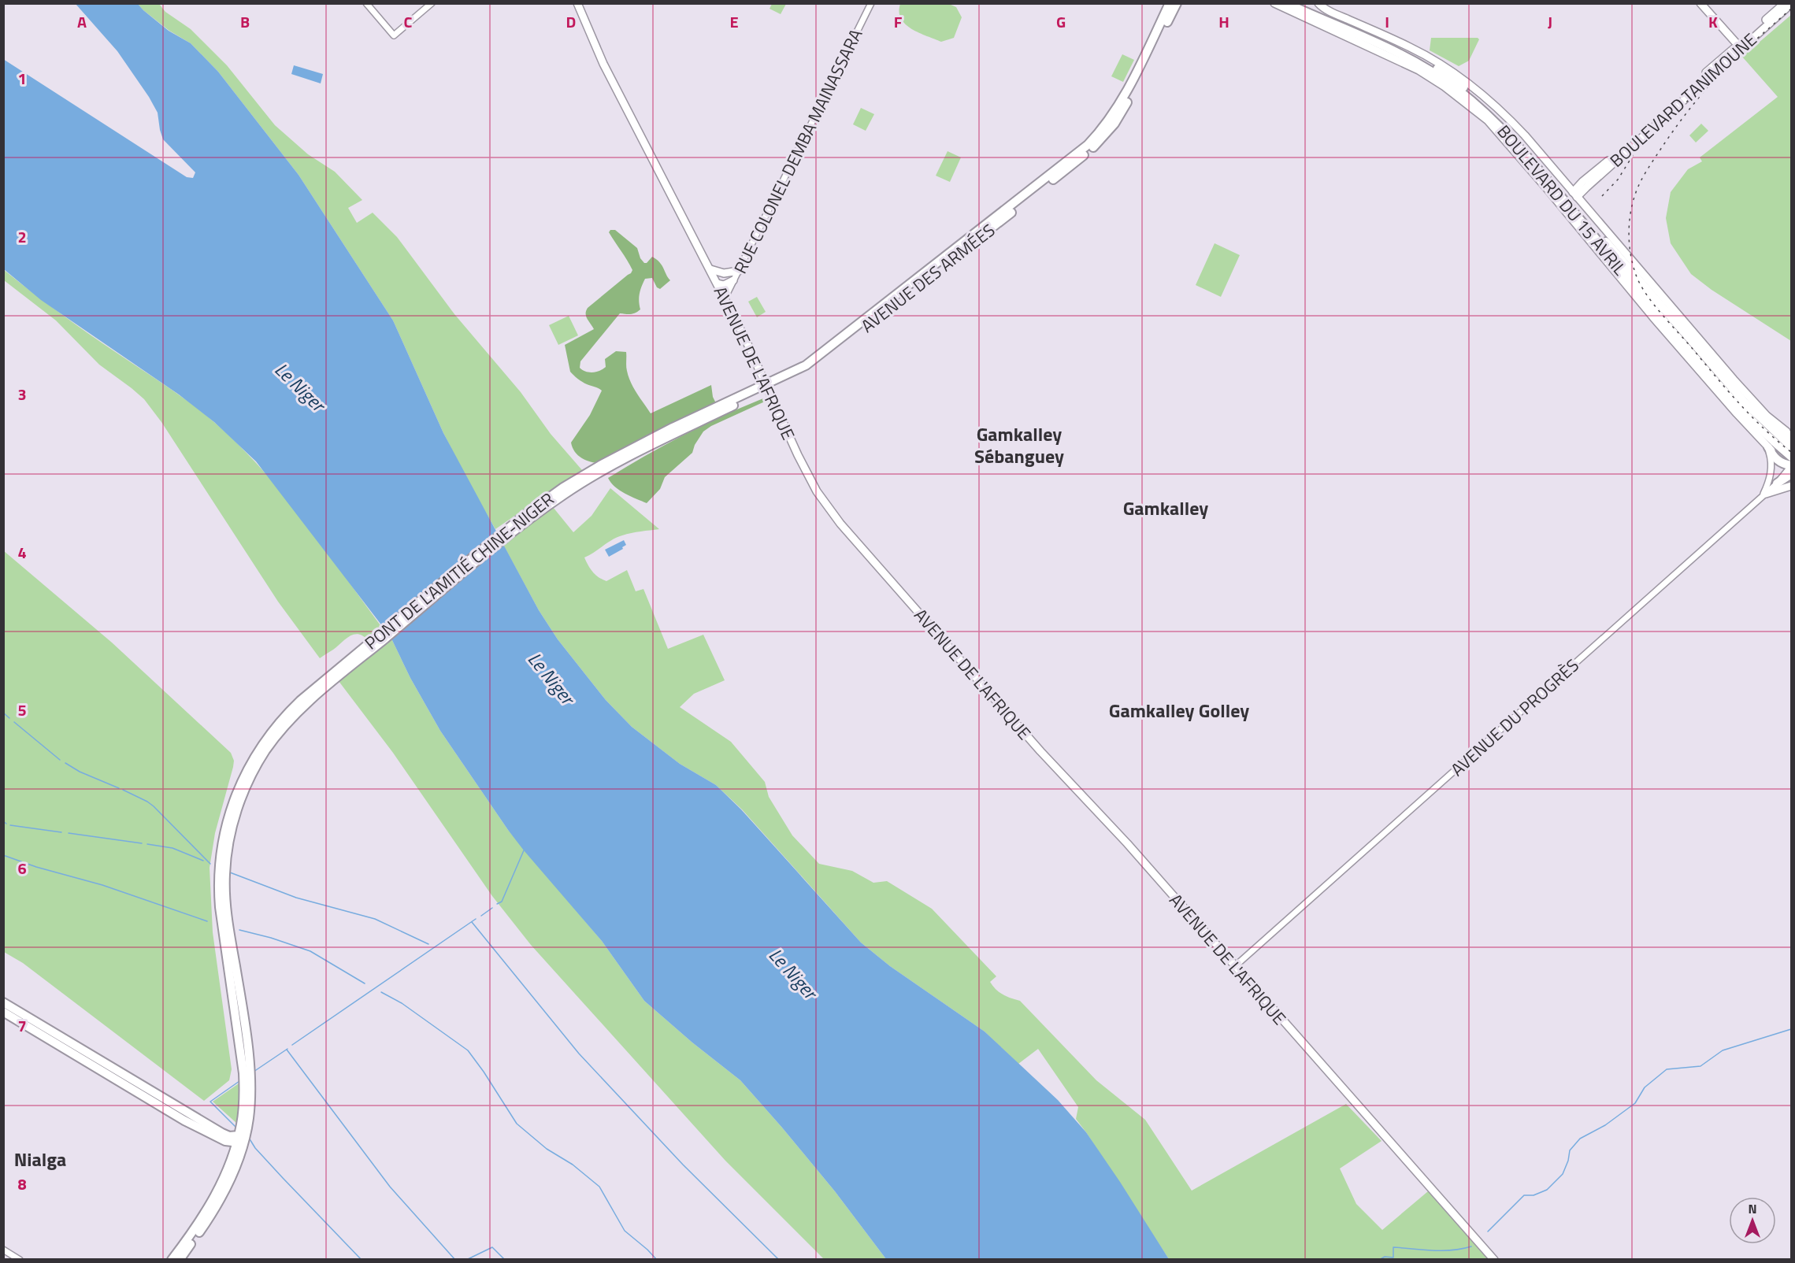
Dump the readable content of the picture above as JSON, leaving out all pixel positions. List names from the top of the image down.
{
  "streets": {
    "highway": ["BOULEVARD DU 15 AVRIL", "AVENUE DES ARMÉES", "PONT DE L'AMITIÉ CHINE-NIGER"],
    "main road": ["BOULEVARD TANIMOUNE", "AVENUE DE L'AFRIQUE"],
    "street": ["RUE COLONEL DEMBA MAINASSARA", "AVENUE DU PROGRÈS"]
  },
  "crossings": [
    ["BOULEVARD TANIMOUNE", "BOULEVARD DU 15 AVRIL"],
    ["RUE COLONEL DEMBA MAINASSARA", "AVENUE DE L'AFRIQUE"],
    ["BOULEVARD DU 15 AVRIL", "AVENUE DU PROGRÈS"],
    ["AVENUE DES ARMÉES", "AVENUE DE L'AFRIQUE"],
    ["AVENUE DES ARMÉES", "PONT DE L'AMITIÉ CHINE-NIGER"],
    ["AVENUE DE L'AFRIQUE", "AVENUE DU PROGRÈS"]
  ],
  "districts": [
    "Gamkalley Sébanguey",
    "Gamkalley",
    "Gamkalley Golley",
    "Nialga"
  ],
  "water": ["Le Niger"],
  "north": "top",
  "grid": {
    "columns": [
      "A",
      "B",
      "C",
      "D",
      "E",
      "F",
      "G",
      "H",
      "I",
      "J",
      "K"
    ],
    "rows": [
      "1",
      "2",
      "3",
      "4",
      "5",
      "6",
      "7",
      "8"
    ]
  }
}
